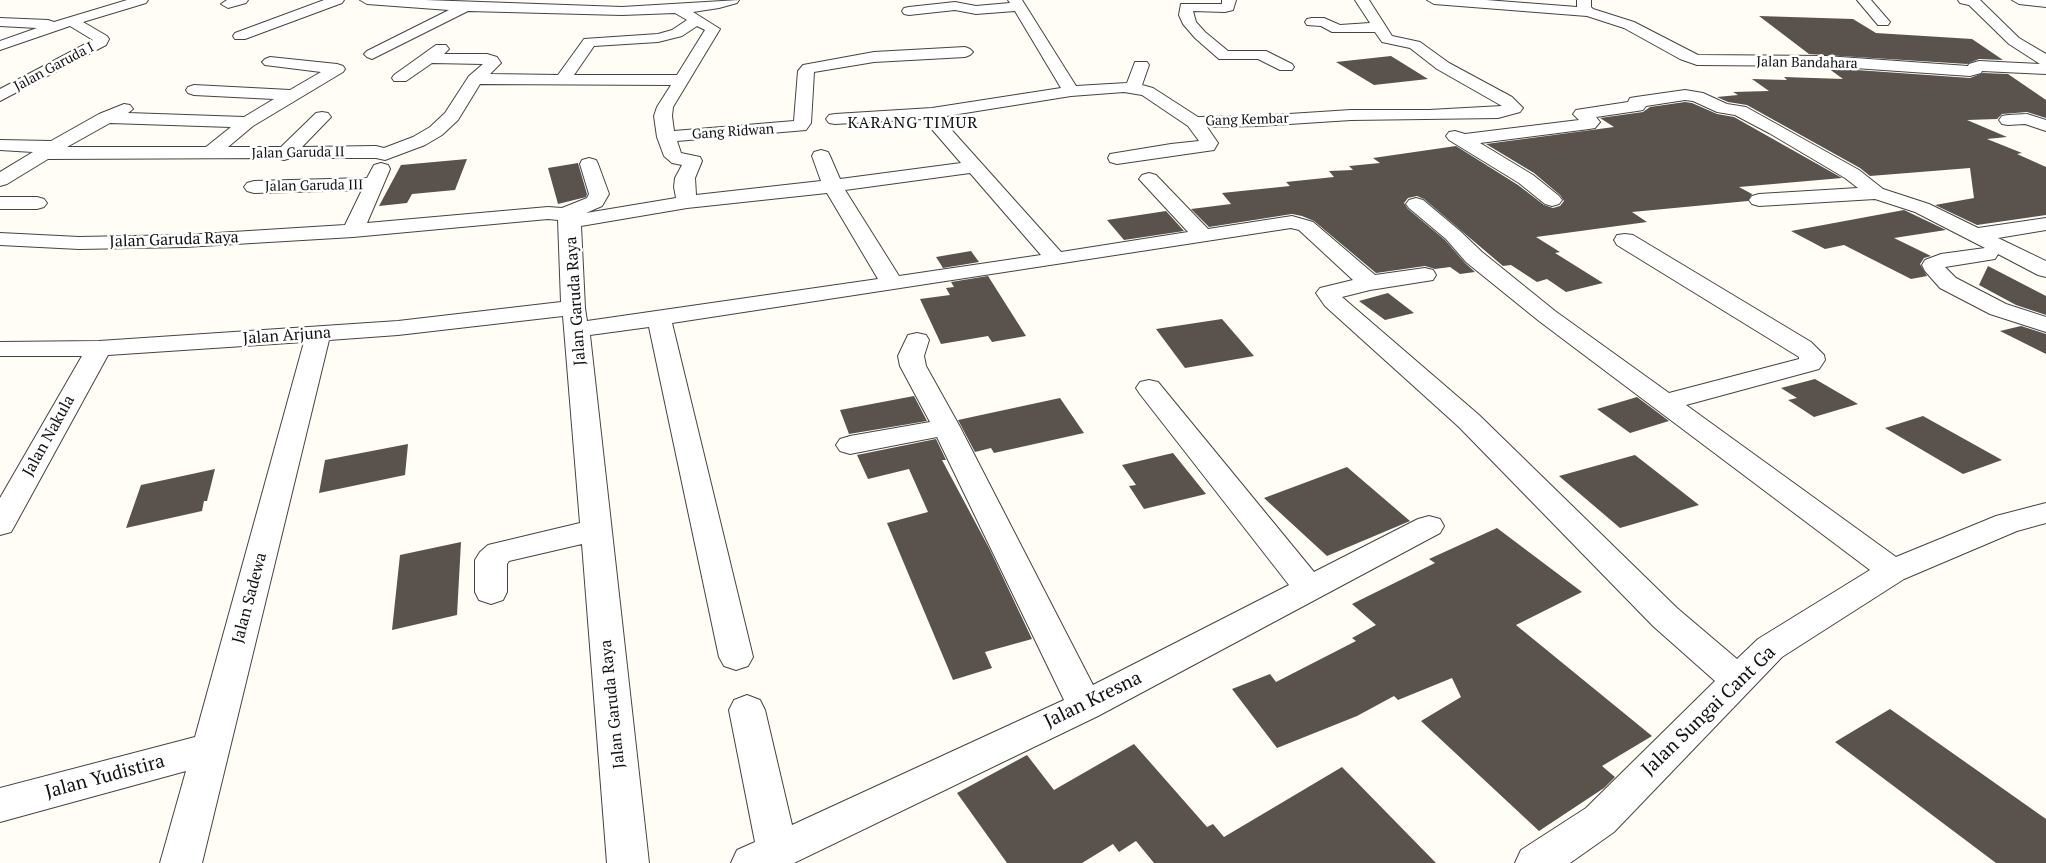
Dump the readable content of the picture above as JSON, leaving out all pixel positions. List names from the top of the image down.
{
  "streets": {
    "street": [
      "Jalan Bandahara",
      "Jalan Garuda I",
      "Gang Kembar",
      "Gang Ridwan",
      "Jalan Garuda II",
      "Jalan Garuda III",
      "Jalan Garuda Raya",
      "Jalan Arjuna",
      "Jalan Nakula",
      "Jalan Sadewa",
      "Jalan Kresna",
      "Jalan Sungai Cant Ga",
      "Jalan Yudistira"
    ]
  },
  "crossings": [
    ["Jalan Garuda Raya", "Jalan Arjuna"],
    ["Jalan Arjuna", "Jalan Nakula"],
    ["Jalan Arjuna", "Jalan Sadewa"],
    ["Jalan Sadewa", "Jalan Yudistira"]
  ],
  "districts": ["KARANG TIMUR"]
}
